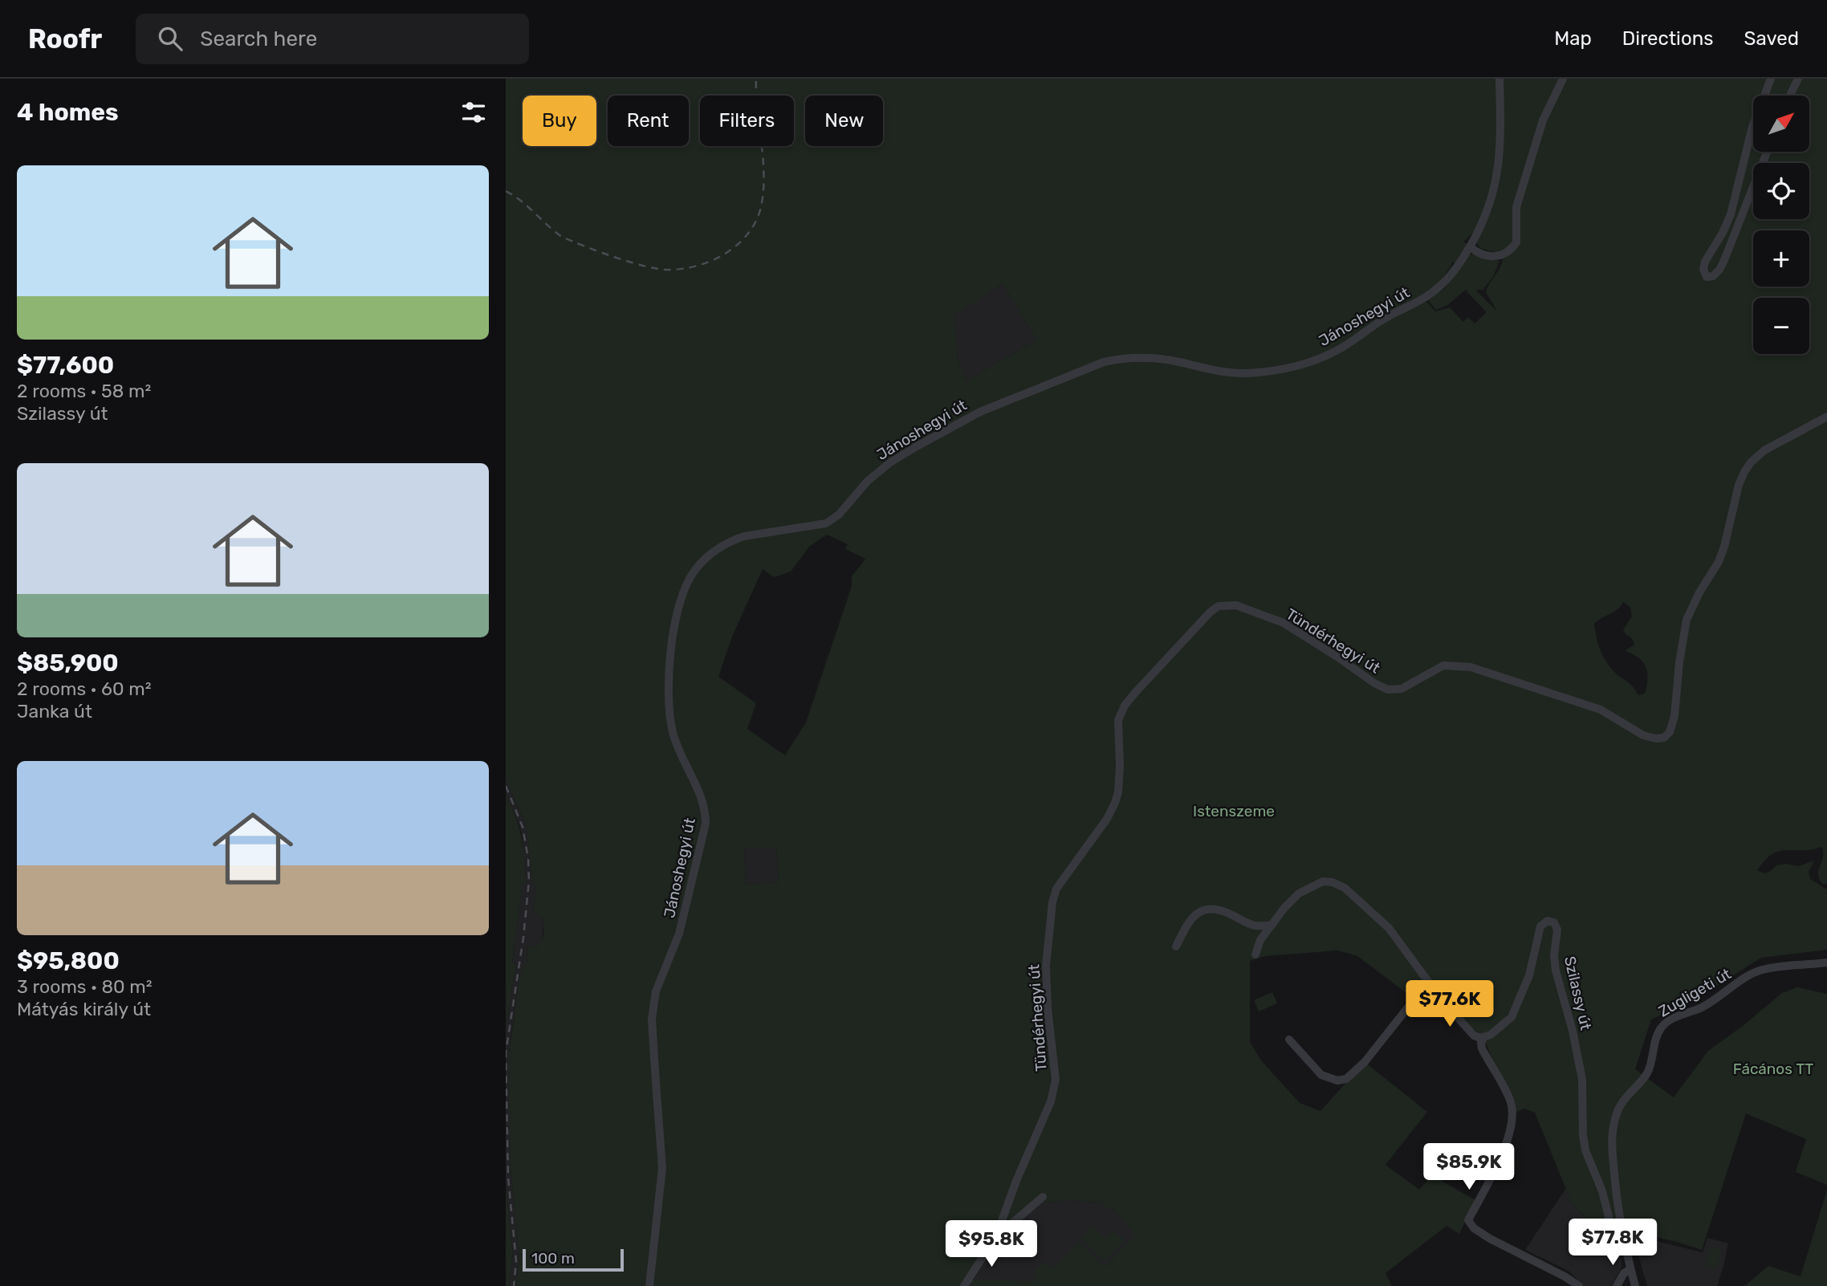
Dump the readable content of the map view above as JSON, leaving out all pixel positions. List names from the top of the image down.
{
  "streets": {
    "street": [
      "Jánoshegyi út",
      "Tündérhegyi út",
      "Zugligeti út",
      "Szilassy út"
    ]
  },
  "crossings": [
    ["Zugligeti út", "Szilassy út"]
  ],
  "parks": ["Istenszeme", "Fácános TT"],
  "scale_bar": "100 m",
  "north": "top right",
  "page": {
    "header": "Roofr",
    "search": "Search here",
    "nav": ["Map", "Directions", "Saved"],
    "heading": "4 homes",
    "map_buttons": ["+", "−"],
    "chip": [
      "Buy",
      "Rent",
      "Filters",
      "New"
    ],
    "list": [
      {
        "name": "$77,600",
        "note": "2 rooms · 58 m² · Szilassy út"
      },
      {
        "name": "$85,900",
        "note": "2 rooms · 60 m² · Janka út"
      },
      {
        "name": "$95,800",
        "note": "3 rooms · 80 m² · Mátyás király út"
      }
    ],
    "price": [
      "$77.6K",
      "$85.9K",
      "$77.8K",
      "$95.8K"
    ],
    "scale": "100 m"
  }
}
